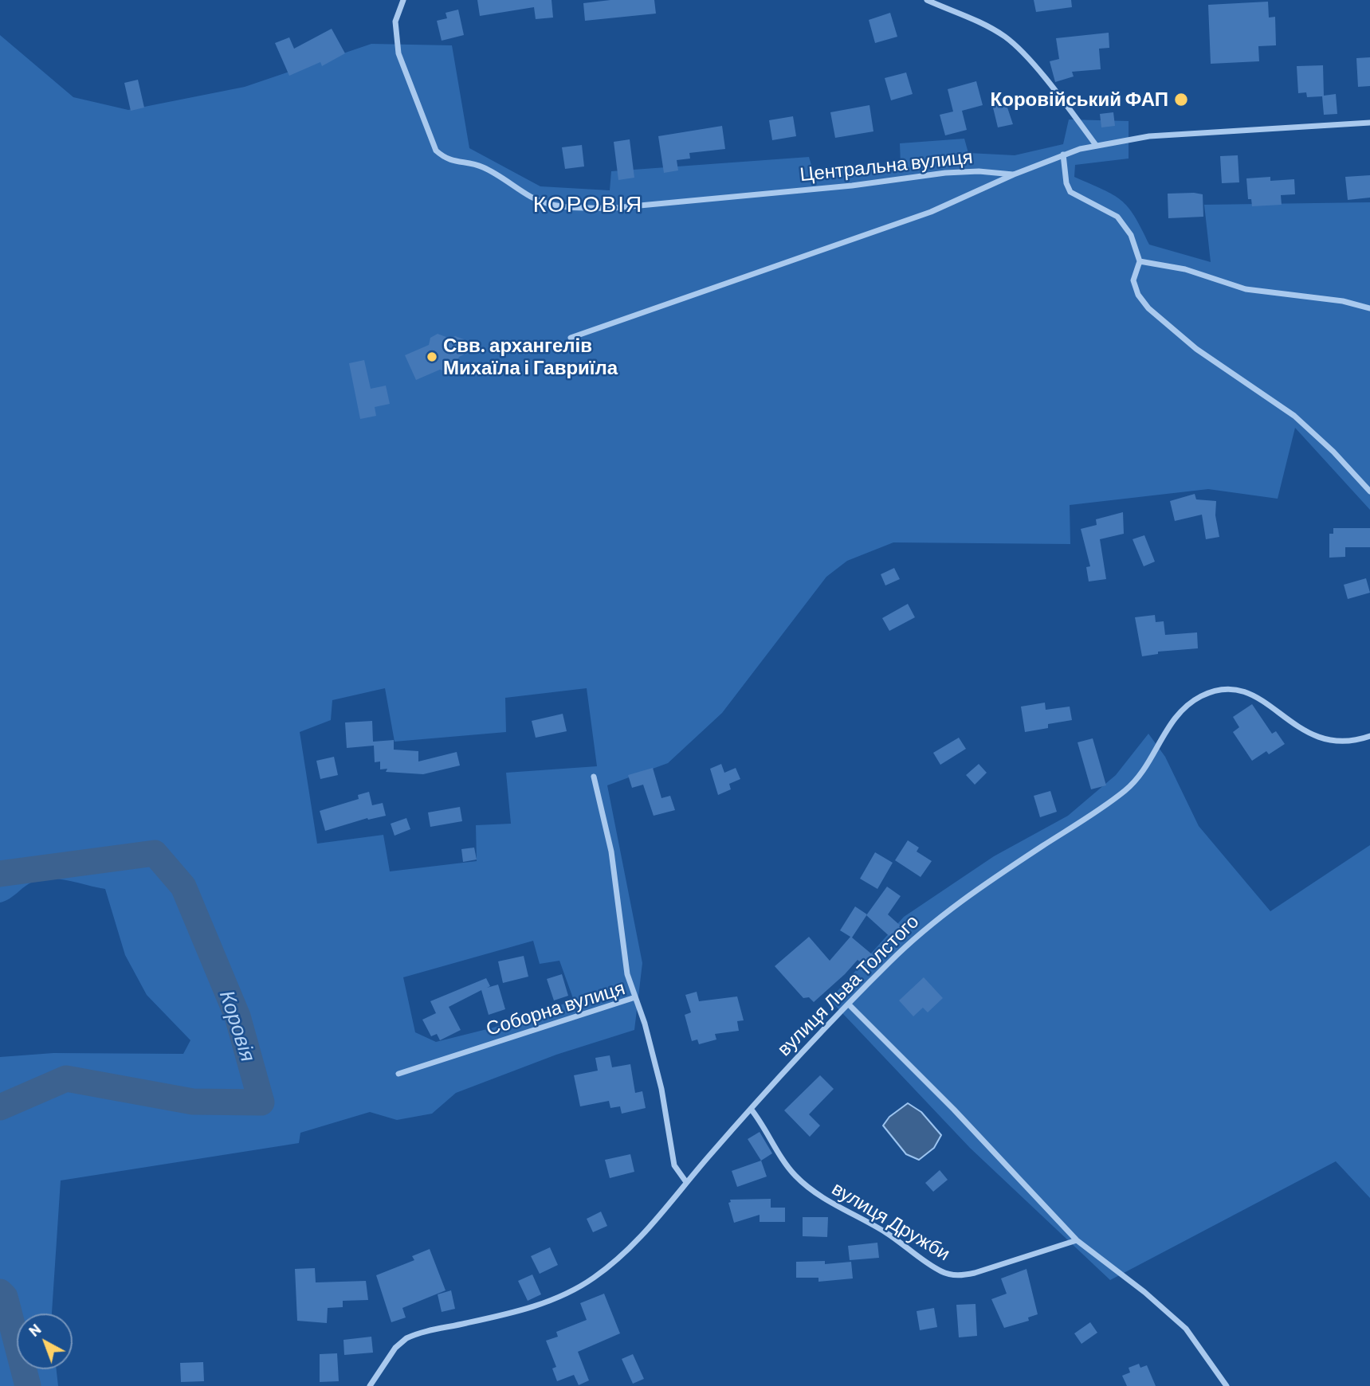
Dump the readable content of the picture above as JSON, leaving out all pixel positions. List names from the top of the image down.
{
  "streets": {
    "street": [
      "Центральна вулиця",
      "вулиця Льва Толстого",
      "Соборна вулиця",
      "вулиця Дружби"
    ]
  },
  "crossings": [
    ["вулиця Льва Толстого", "Соборна вулиця"],
    ["вулиця Льва Толстого", "вулиця Дружби"]
  ],
  "districts": ["КОРОВІЯ"],
  "water": ["Коровія"],
  "places": ["Коровійський ФАП", "Свв. архангелів Михаїла і Гавриїла"],
  "north": "top left"
}
